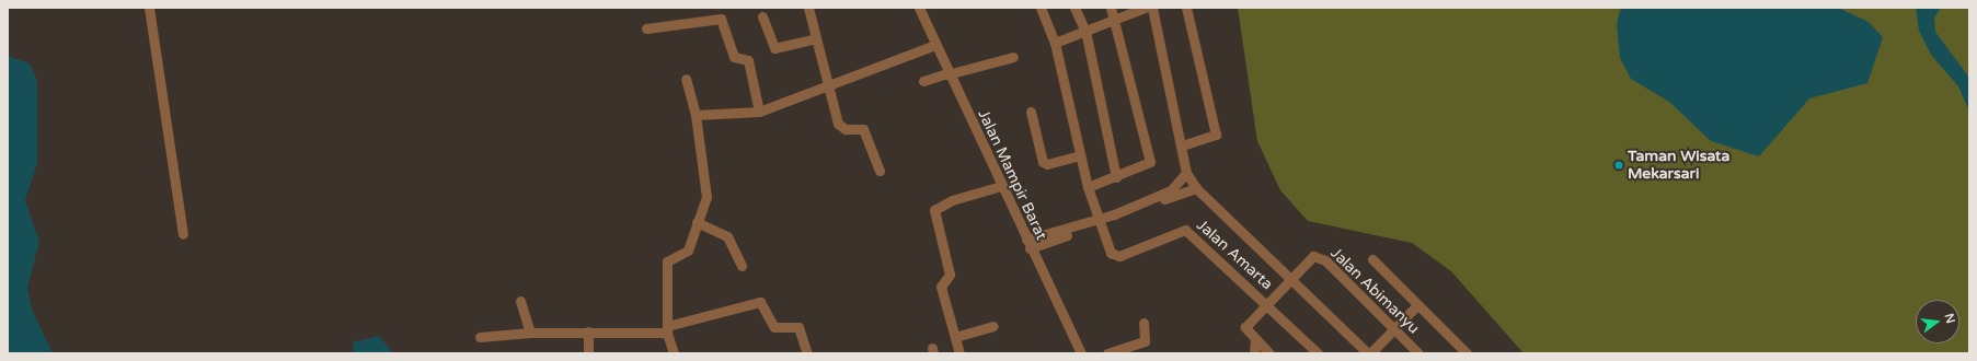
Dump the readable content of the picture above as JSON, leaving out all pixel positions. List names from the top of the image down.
{
  "streets": {
    "street": ["Jalan Mampir Barat", "Jalan Amarta", "Jalan Abimanyu"]
  },
  "places": ["Taman Wisata Mekarsari"],
  "north": "right"
}
